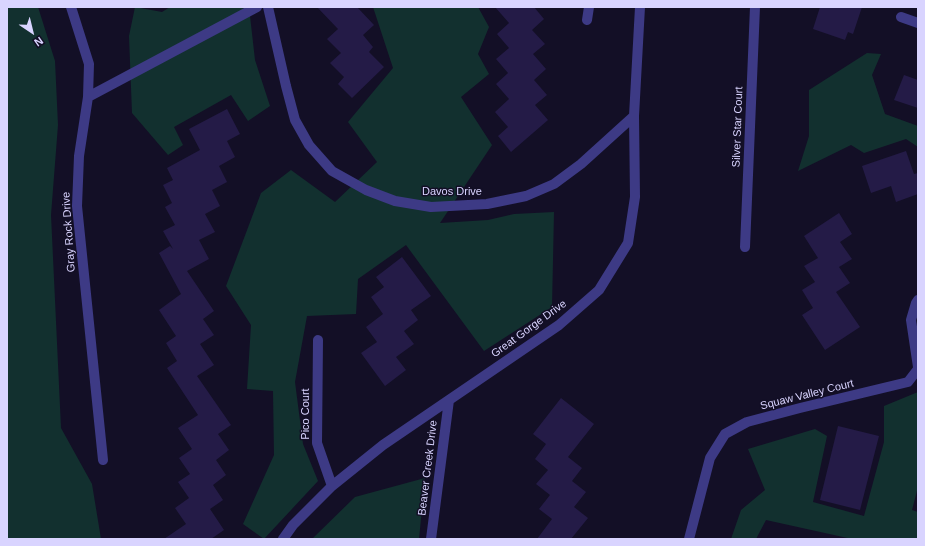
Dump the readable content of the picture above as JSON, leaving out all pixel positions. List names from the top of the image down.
{
  "streets": {
    "street": [
      "Silver Star Court",
      "Davos Drive",
      "Gray Rock Drive",
      "Great Gorge Drive",
      "Squaw Valley Court",
      "Pico Court",
      "Beaver Creek Drive"
    ]
  },
  "crossings": [
    ["Davos Drive", "Great Gorge Drive"],
    ["Great Gorge Drive", "Pico Court"],
    ["Great Gorge Drive", "Beaver Creek Drive"]
  ],
  "north": "bottom right"
}
